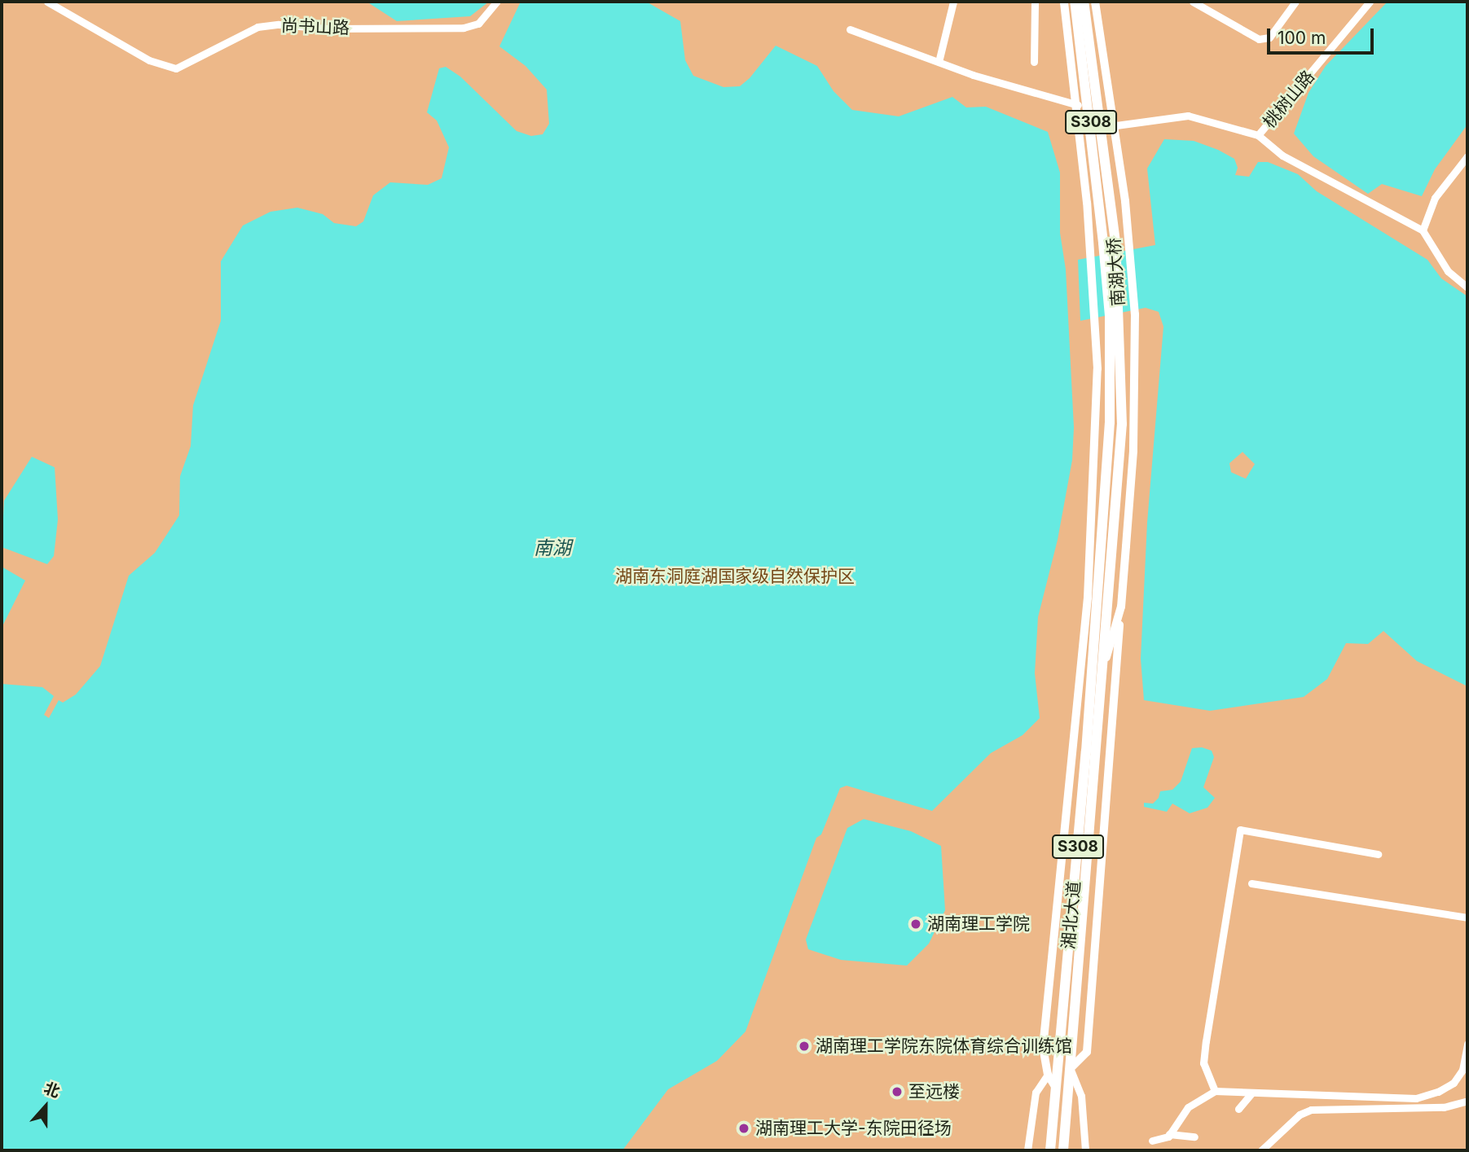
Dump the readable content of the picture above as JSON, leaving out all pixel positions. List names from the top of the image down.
{
  "streets": {
    "highway": ["S308", "南湖大桥", "湘北大道"],
    "street": ["尚书山路", "桃树山路"]
  },
  "crossings": [
    ["南湖大桥", "湘北大道"]
  ],
  "water": ["南湖"],
  "parks": ["湖南东洞庭湖国家级自然保护区"],
  "places": [
    "湖南理工学院",
    "湖南理工学院东院体育综合训练馆",
    "至远楼",
    "湖南理工大学-东院田径场"
  ],
  "scale_bar": "100 m",
  "north": "top"
}
